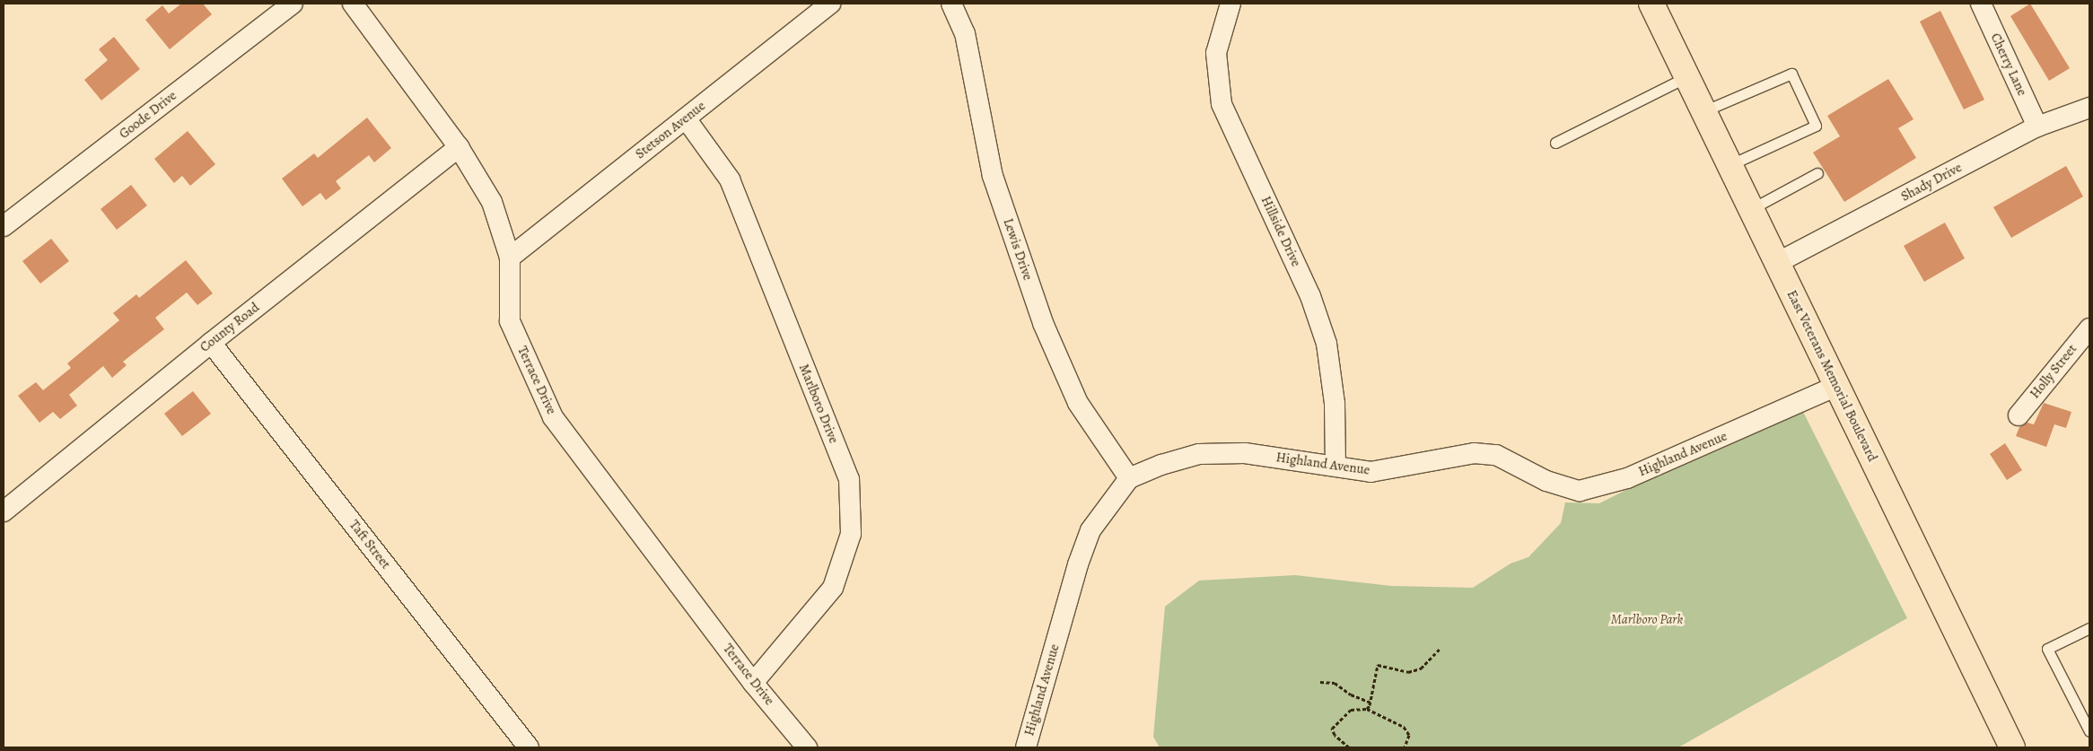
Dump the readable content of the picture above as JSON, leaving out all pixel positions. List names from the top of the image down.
{
  "streets": {
    "main road": ["East Veterans Memorial Boulevard"],
    "street": [
      "Cherry Lane",
      "Goode Drive",
      "Stetson Avenue",
      "Shady Drive",
      "Hillside Drive",
      "Lewis Drive",
      "County Road",
      "Holly Street",
      "Terrace Drive",
      "Marlboro Drive",
      "Highland Avenue",
      "Taft Street"
    ]
  },
  "crossings": [
    ["Cherry Lane", "Shady Drive"],
    ["Stetson Avenue", "Terrace Drive"],
    ["Stetson Avenue", "Marlboro Drive"],
    ["Shady Drive", "East Veterans Memorial Boulevard"],
    ["Hillside Drive", "Highland Avenue"],
    ["Lewis Drive", "Highland Avenue"],
    ["County Road", "Terrace Drive"],
    ["County Road", "Taft Street"],
    ["East Veterans Memorial Boulevard", "Highland Avenue"],
    ["Terrace Drive", "Marlboro Drive"]
  ],
  "parks": ["Marlboro Park"]
}
